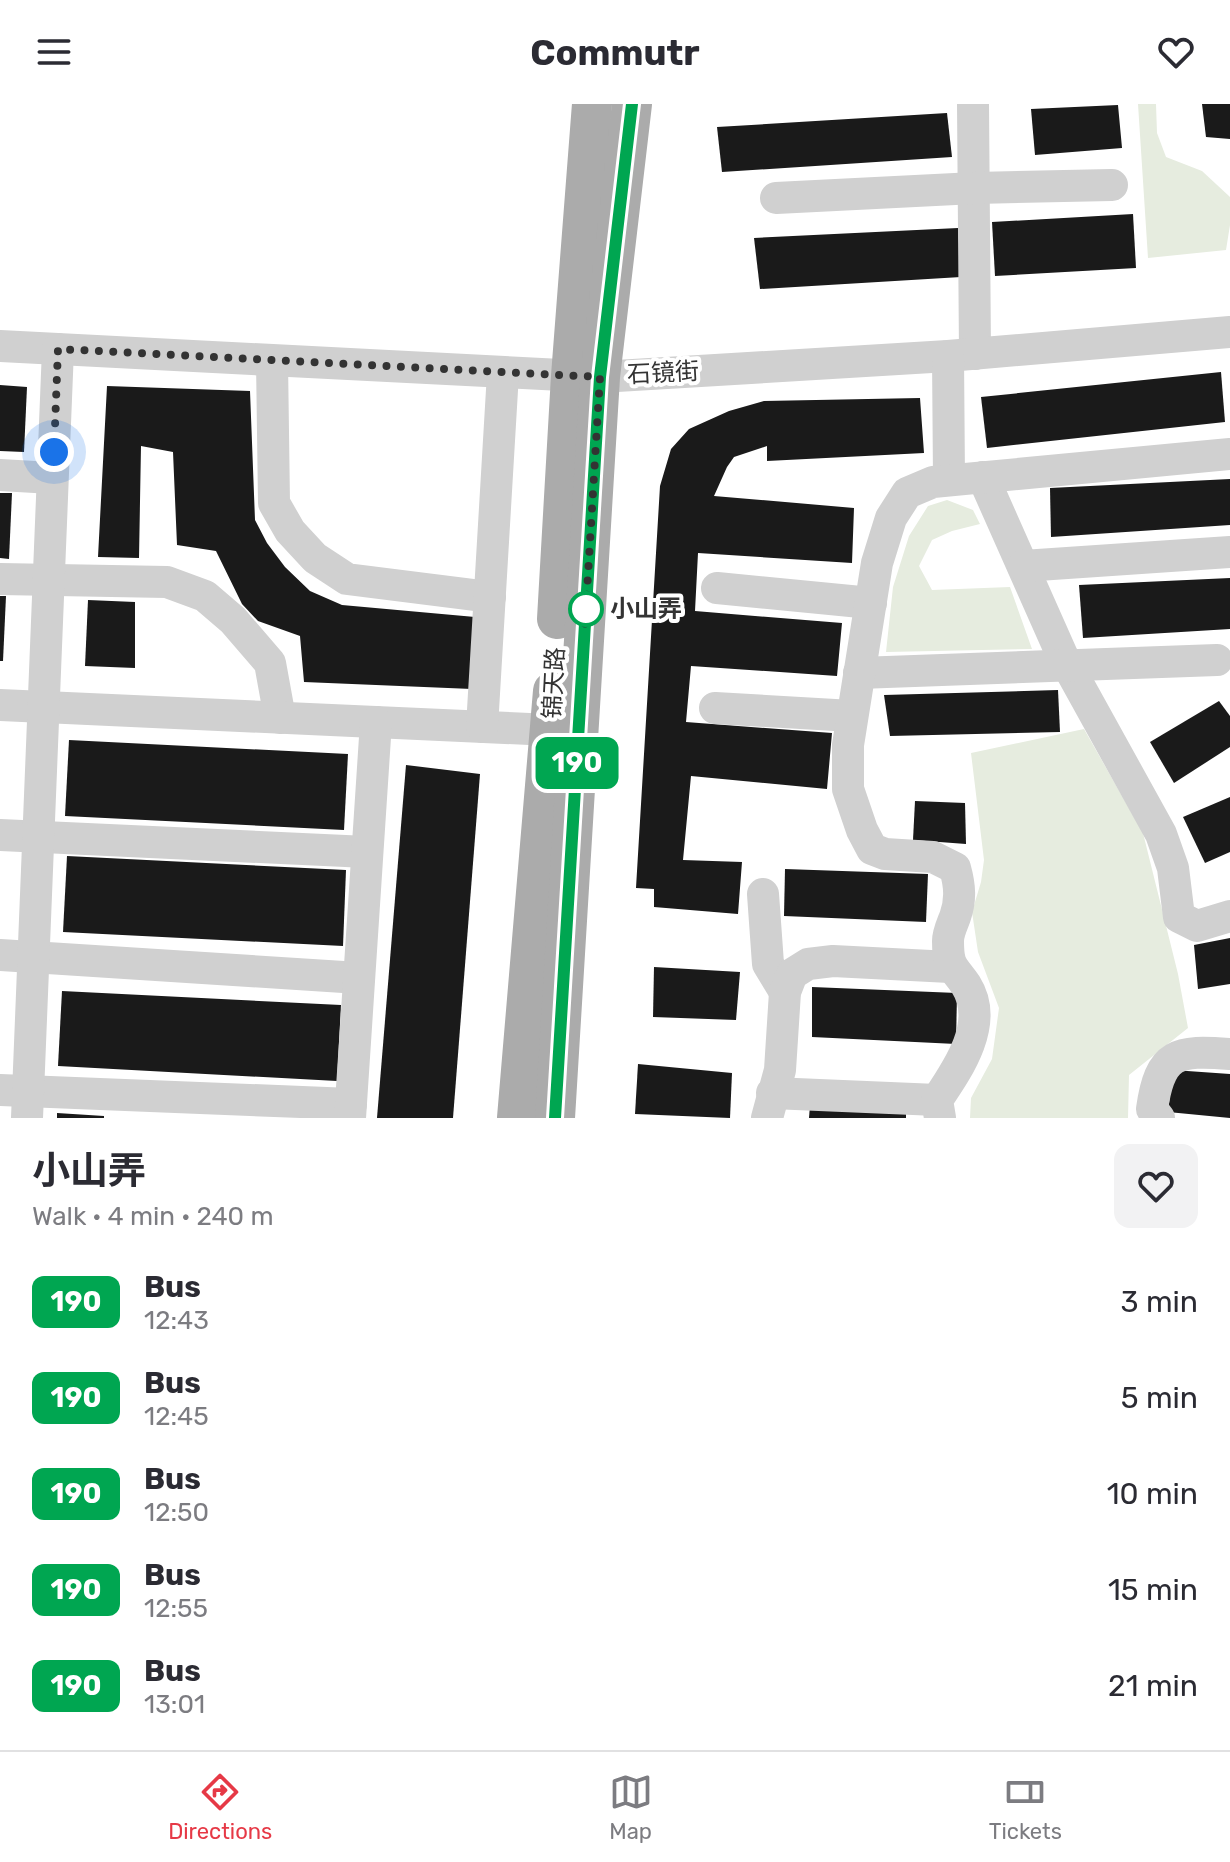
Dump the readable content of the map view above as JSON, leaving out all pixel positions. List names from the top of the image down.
{
  "streets": {
    "main road": ["锦天路"],
    "street": ["石镜街"]
  },
  "crossings": [
    ["石镜街", "锦天路"]
  ],
  "places": ["小山弄"],
  "lines": ["bus line 190"],
  "page": {
    "header": "Commutr",
    "on_map": "190",
    "heading": ["小山弄", "Walk · 4 min · 240 m"],
    "list": [
      {
        "mark": "190",
        "name": "Bus",
        "note": "12:43",
        "value": "3 min"
      },
      {
        "mark": "190",
        "name": "Bus",
        "note": "12:45",
        "value": "5 min"
      },
      {
        "mark": "190",
        "name": "Bus",
        "note": "12:50",
        "value": "10 min"
      },
      {
        "mark": "190",
        "name": "Bus",
        "note": "12:55",
        "value": "15 min"
      },
      {
        "mark": "190",
        "name": "Bus",
        "note": "13:01",
        "value": "21 min"
      }
    ],
    "tabs": ["Directions", "Map", "Tickets"]
  }
}
